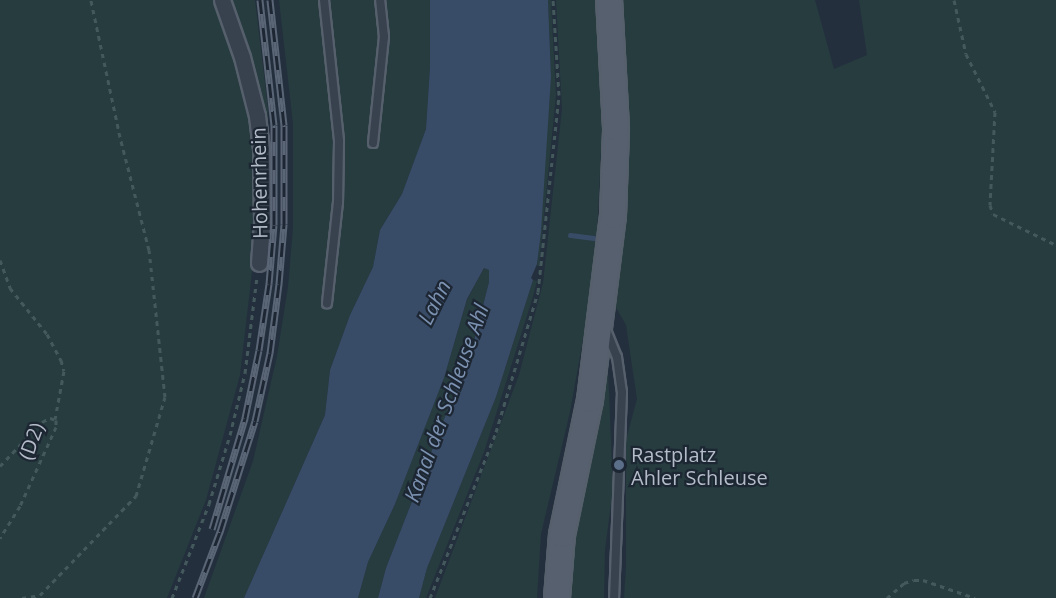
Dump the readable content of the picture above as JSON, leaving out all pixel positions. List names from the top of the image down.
{
  "streets": {
    "street": ["Hohenrhein"],
    "path": ["(D2)"]
  },
  "water": ["Lahn", "Kanal der Schleuse Ahl"],
  "places": ["Rastplatz Ahler Schleuse"]
}
